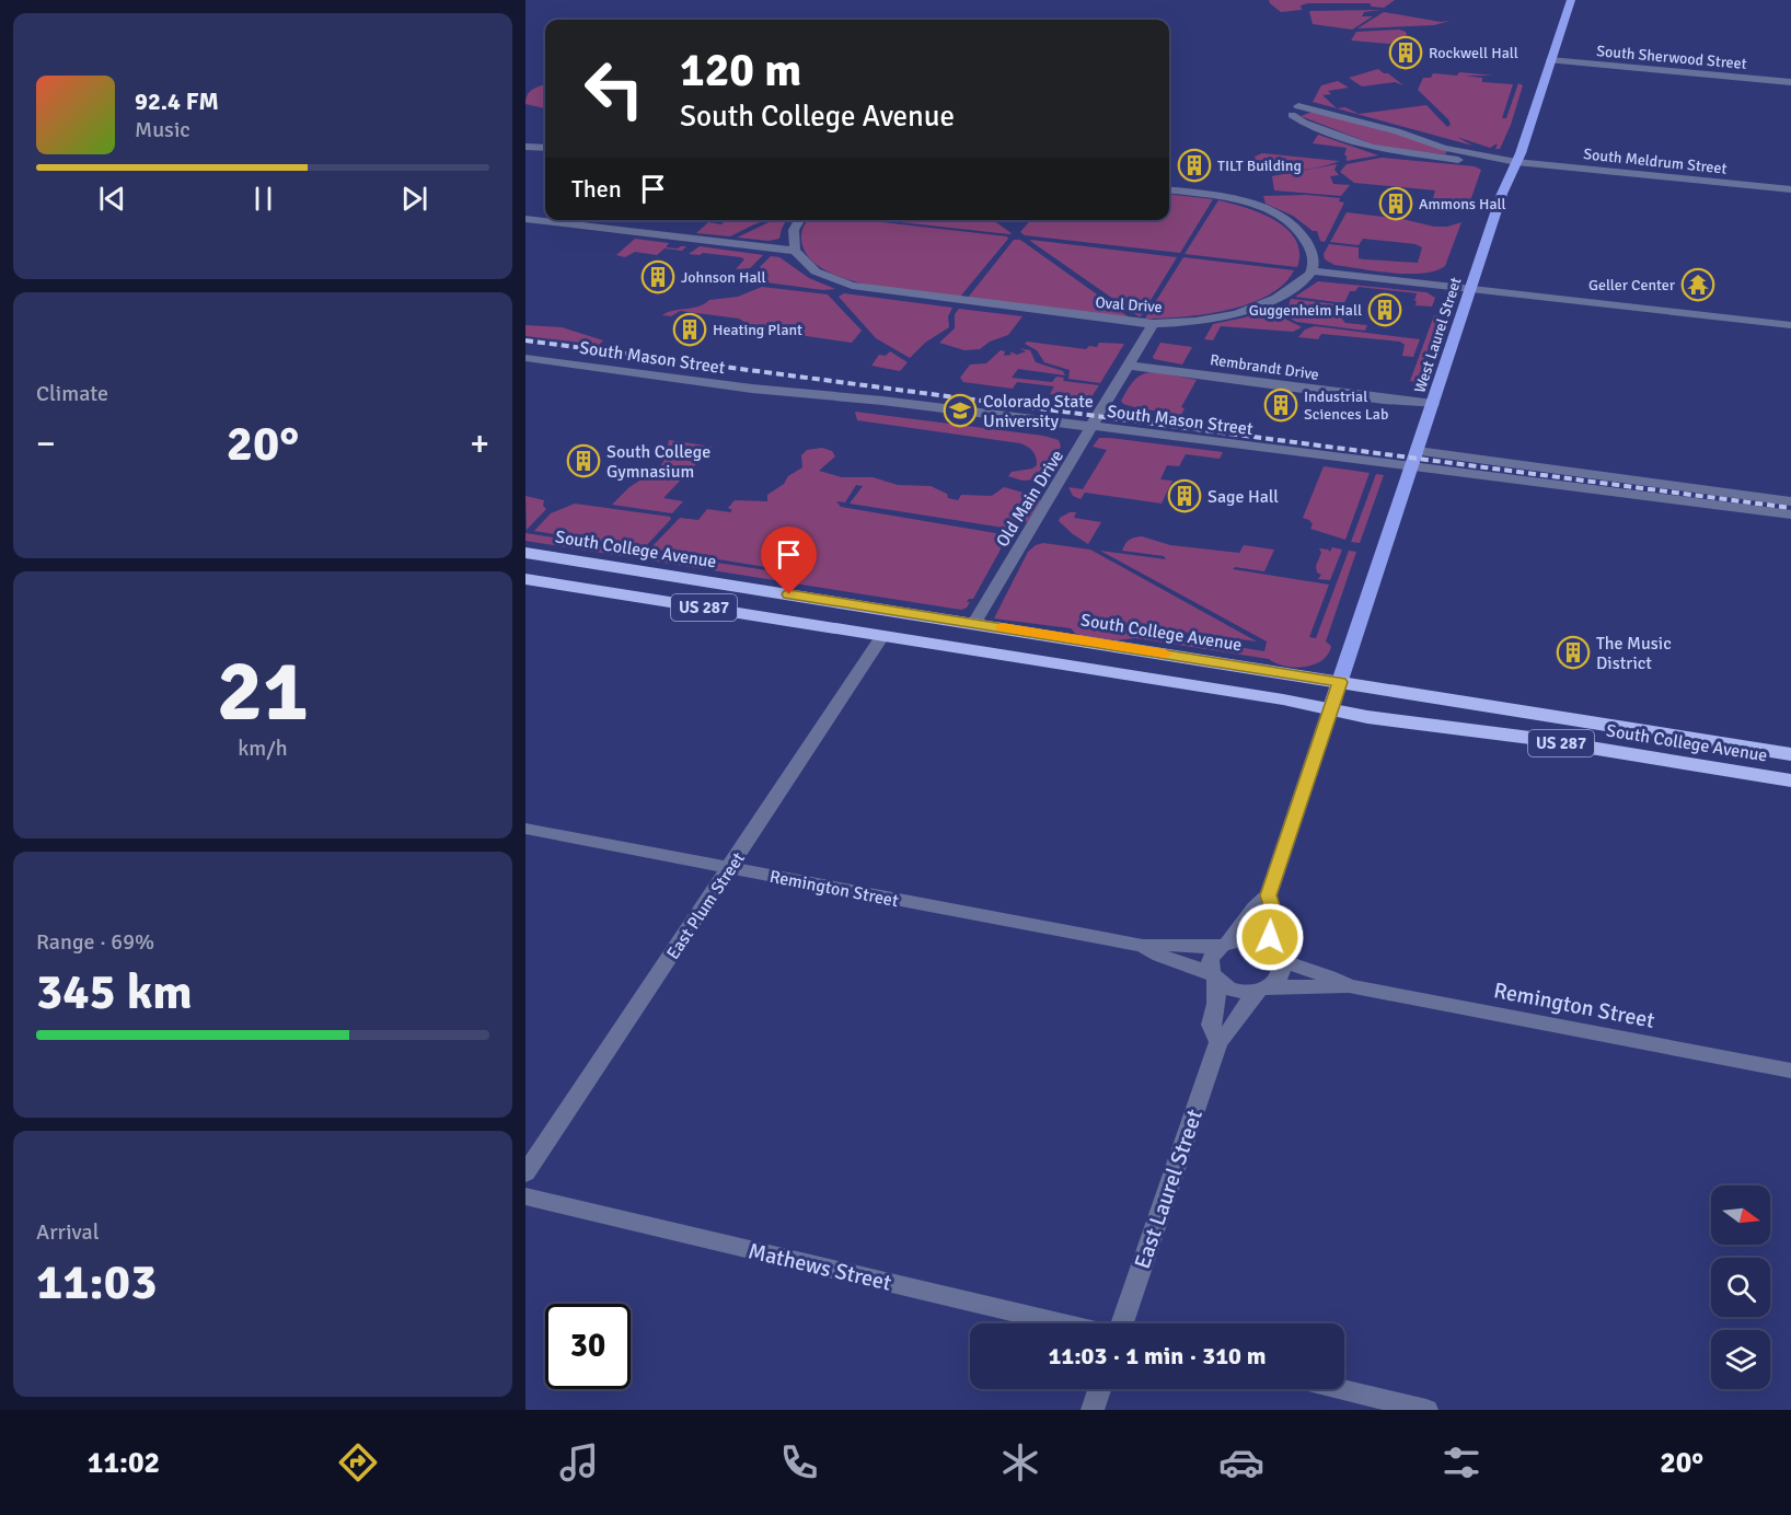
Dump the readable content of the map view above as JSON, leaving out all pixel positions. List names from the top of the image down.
{
  "streets": {
    "highway": ["South College Avenue", "US 287"],
    "main road": ["West Laurel Street"],
    "street": [
      "South Sherwood Street",
      "South Meldrum Street",
      "Oval Drive",
      "South Mason Street",
      "Rembrandt Drive",
      "Old Main Drive",
      "Remington Street",
      "East Plum Street",
      "East Laurel Street",
      "Mathews Street"
    ]
  },
  "crossings": [
    ["South Sherwood Street", "West Laurel Street"],
    ["South Meldrum Street", "West Laurel Street"],
    ["Oval Drive", "Old Main Drive"],
    ["West Laurel Street", "South Mason Street"],
    ["West Laurel Street", "Rembrandt Drive"],
    ["West Laurel Street", "South College Avenue"],
    ["South Mason Street", "Old Main Drive"],
    ["Rembrandt Drive", "Old Main Drive"],
    ["Old Main Drive", "South College Avenue"],
    ["South College Avenue", "East Plum Street"],
    ["Remington Street", "East Plum Street"],
    ["Remington Street", "East Laurel Street"]
  ],
  "places": {
    "building": [
      "Rockwell Hall",
      "TILT Building",
      "Ammons Hall",
      "Johnson Hall",
      "Guggenheim Hall",
      "Heating Plant",
      "Industrial Sciences Lab",
      "South College Gymnasium",
      "Sage Hall",
      "The Music District"
    ],
    "temple": ["Geller Center"],
    "school or university": ["Colorado State University"]
  },
  "north": "right",
  "page": {
    "turn": ["120 m", "South College Avenue"],
    "song": ["92.4 FM", "Music"],
    "then": "Then",
    "tile": [
      "Climate",
      ["21", "km/h"],
      ["Range · 69%", "345 km"],
      ["Arrival", "11:03"]
    ],
    "heat": ["−", "20°", "+"],
    "limit": "30",
    "trip": "11:03 · 1 min · 310 m",
    "tabs": ["11:02", "20°"]
  }
}
